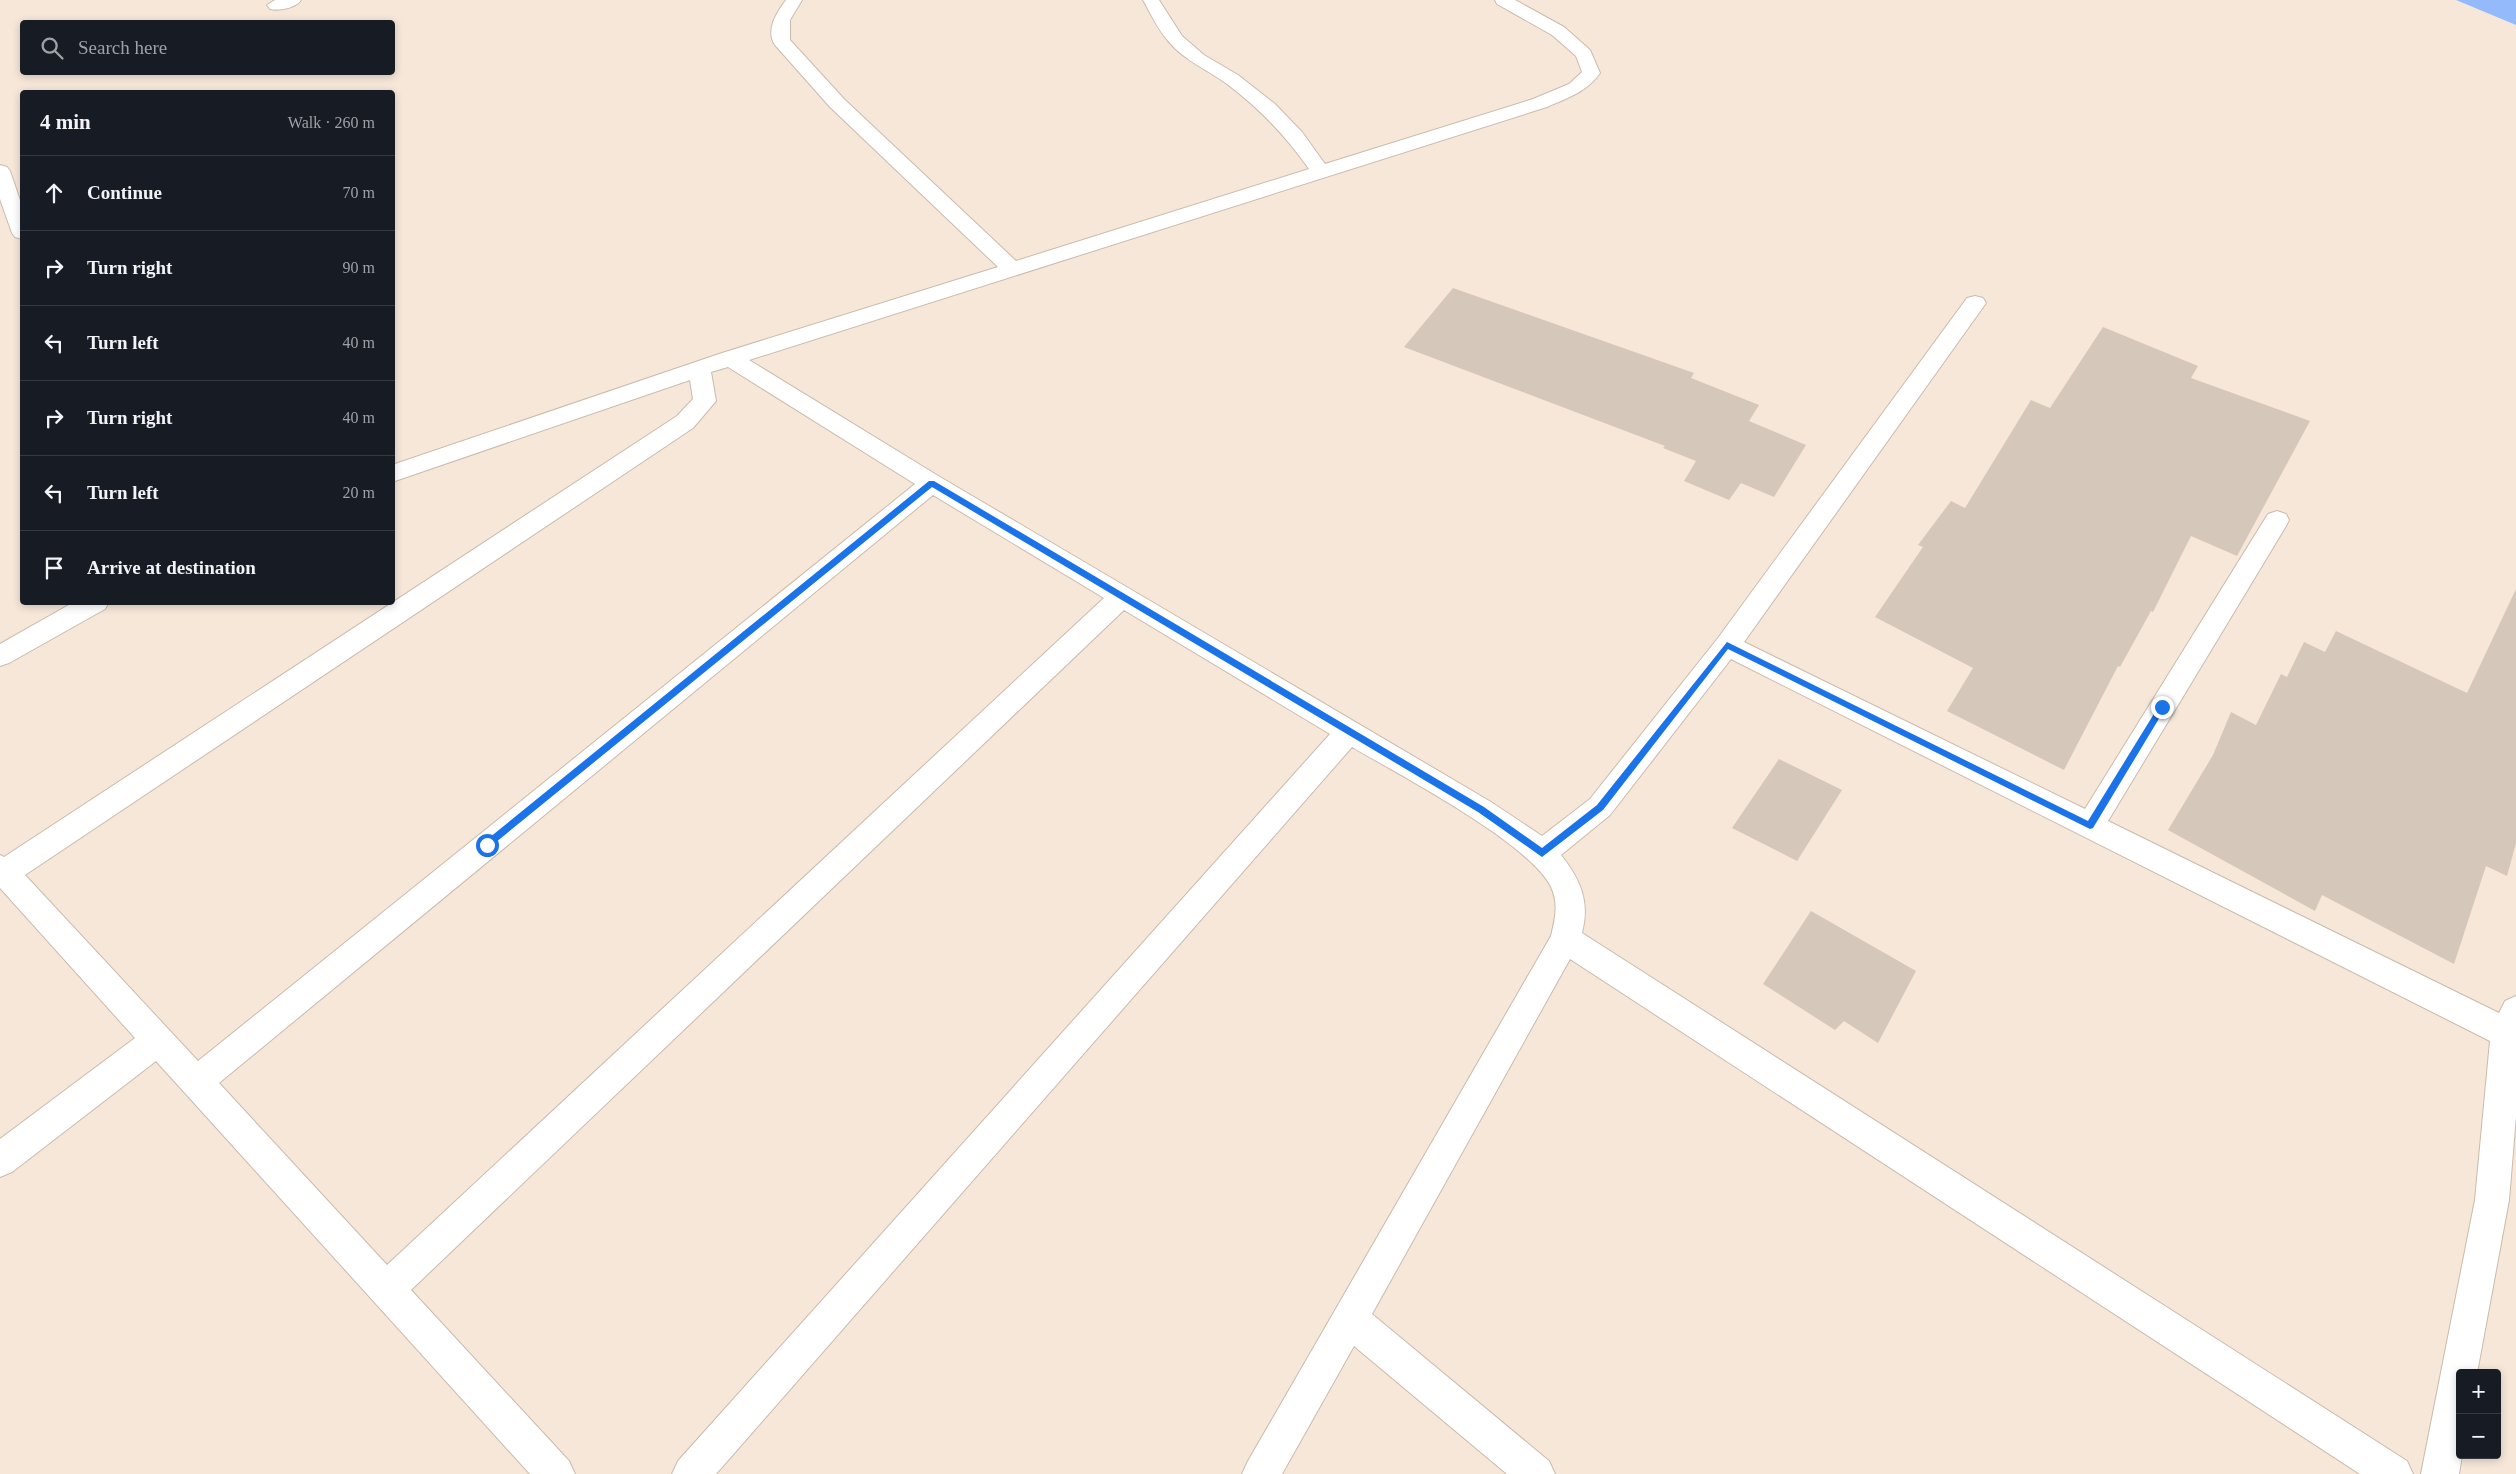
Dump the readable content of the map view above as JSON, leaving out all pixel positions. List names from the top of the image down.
{
  "page": {
    "search": "Search here",
    "heading": ["4 min", "Walk · 260 m"],
    "list": [
      ["Continue", "70 m"],
      ["Turn right", "90 m"],
      ["Turn left", "40 m"],
      ["Turn right", "40 m"],
      ["Turn left", "20 m"],
      "Arrive at destination"
    ],
    "map_buttons": ["+", "−"]
  }
}
